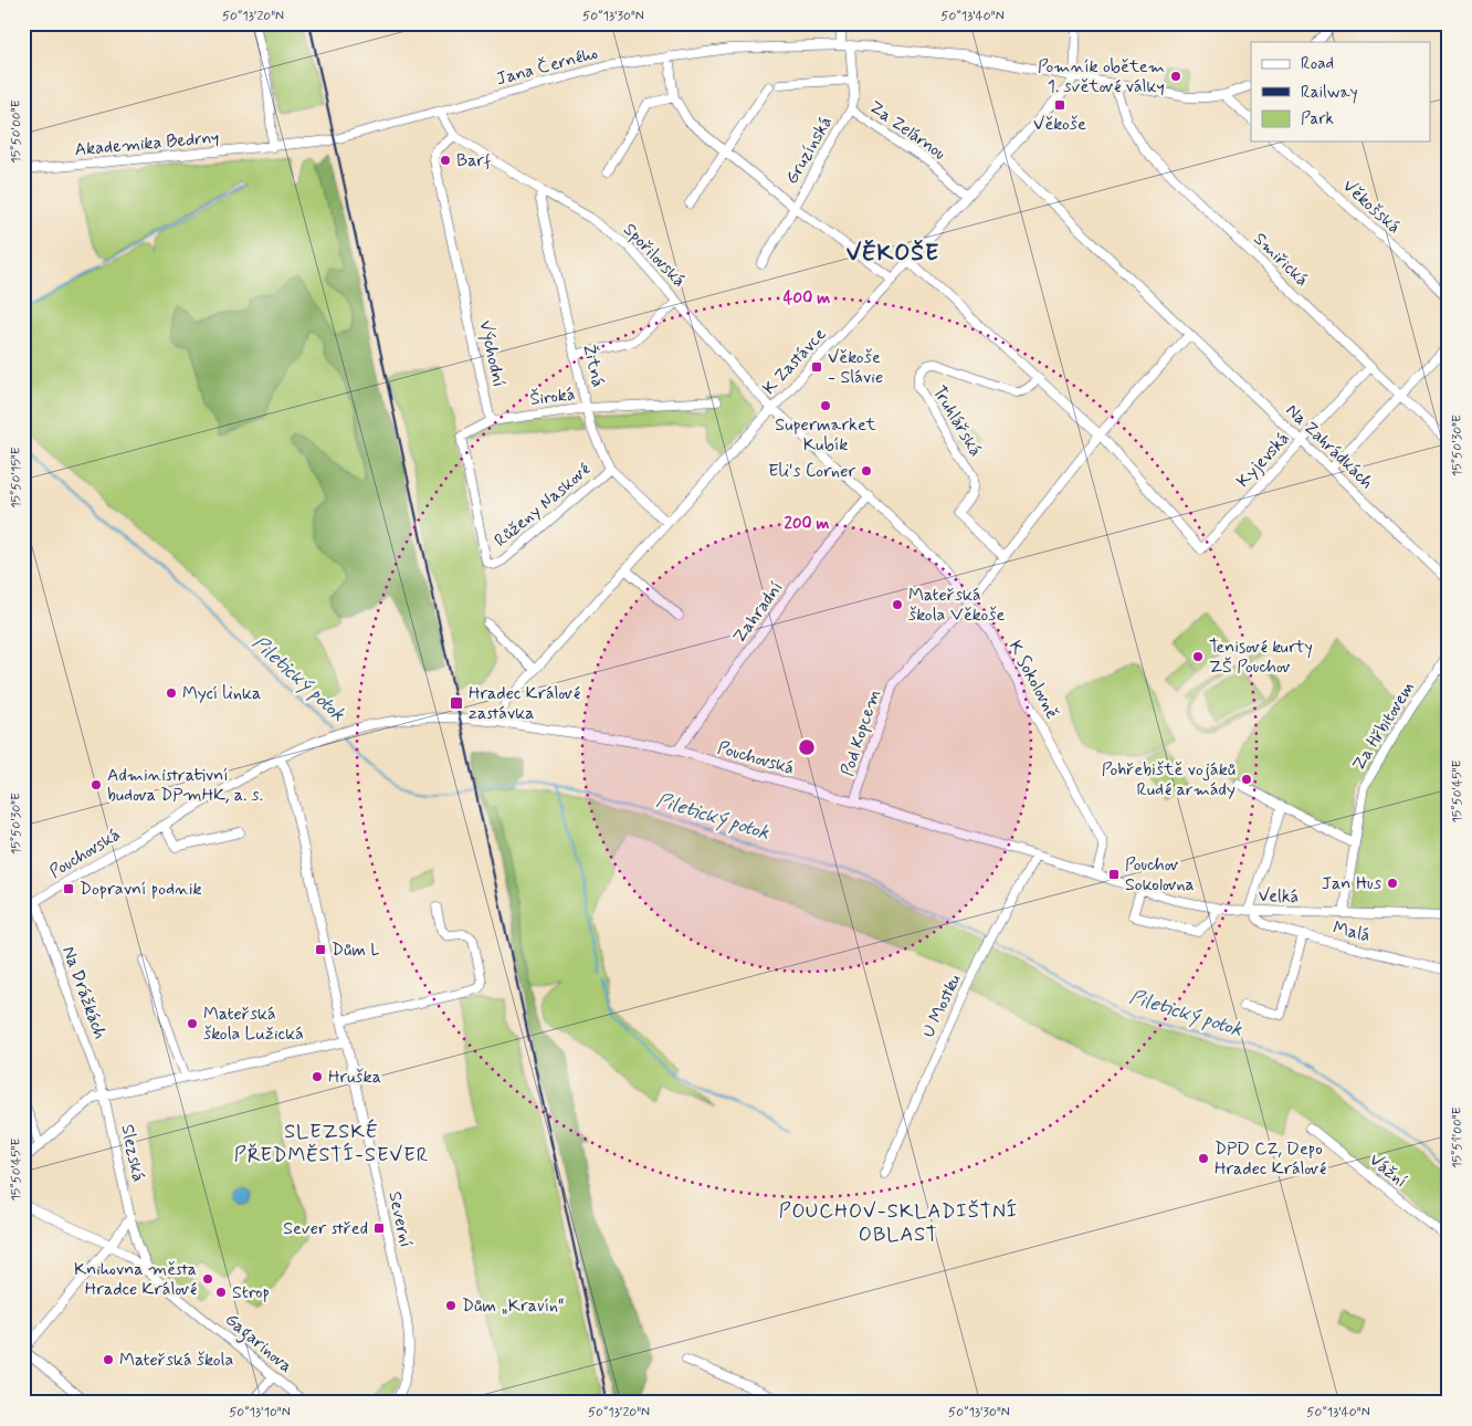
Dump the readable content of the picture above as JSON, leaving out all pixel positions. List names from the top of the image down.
{
  "streets": {
    "street": [
      "Jana Černého",
      "Za Zelárnou",
      "Akademika Bedrny",
      "Gruzínská",
      "Věkošská",
      "Spořilovská",
      "Smiřická",
      "Východní",
      "K Zastávce",
      "Žitná",
      "Široká",
      "Truhlářská",
      "Na Zahrádkách",
      "Kyjevská",
      "Růženy Naskové",
      "Zahradní",
      "K Sokolovně",
      "Za Hřbitovem",
      "Pod Kopcem",
      "Pouchovská",
      "Velká",
      "Malá",
      "Na Drážkách",
      "U Mostku",
      "Slezská",
      "Vážní",
      "Severní",
      "Gagarinova"
    ]
  },
  "crossings": [
    ["Jana Černého", "Za Zelárnou"],
    ["Jana Černého", "Akademika Bedrny"],
    ["Jana Černého", "Gruzínská"],
    ["Jana Černého", "Spořilovská"],
    ["Jana Černého", "Smiřická"],
    ["Jana Černého", "K Zastávce"],
    ["Za Zelárnou", "Gruzínská"],
    ["Za Zelárnou", "K Zastávce"],
    ["Gruzínská", "K Zastávce"],
    ["Spořilovská", "Východní"],
    ["Spořilovská", "K Zastávce"],
    ["Spořilovská", "Žitná"],
    ["Spořilovská", "K Sokolovně"],
    ["Smiřická", "Kyjevská"],
    ["Východní", "Široká"],
    ["Východní", "Růženy Naskové"],
    ["K Zastávce", "Žitná"],
    ["K Zastávce", "Na Zahrádkách"],
    ["K Zastávce", "K Sokolovně"],
    ["K Zastávce", "Pouchovská"],
    ["Žitná", "Široká"],
    ["Žitná", "Růženy Naskové"],
    ["Široká", "Růženy Naskové"],
    ["Na Zahrádkách", "Kyjevská"],
    ["Zahradní", "K Sokolovně"],
    ["Zahradní", "Pouchovská"],
    ["K Sokolovně", "Pod Kopcem"],
    ["K Sokolovně", "Pouchovská"],
    ["Za Hřbitovem", "Velká"],
    ["Pod Kopcem", "Pouchovská"],
    ["Pouchovská", "Velká"],
    ["Pouchovská", "Malá"],
    ["Pouchovská", "Na Drážkách"],
    ["Pouchovská", "U Mostku"],
    ["Pouchovská", "Severní"],
    ["Velká", "Malá"],
    ["Na Drážkách", "Slezská"],
    ["Slezská", "Gagarinova"]
  ],
  "districts": ["VĚKOŠE", "SLEZSKÉ PŘEDMĚSTÍ-SEVER", "POUCHOV-SKLADIŠTNÍ OBLAST"],
  "water": ["Piletický potok"],
  "places": {
    "other": [
      "Pomník obětem 1. světové války",
      "Barf",
      "Supermarket Kubík",
      "Eli's Corner",
      "Mateřská škola Věkoše",
      "Tenisové kurty ZŠ Pouchov",
      "Mycí linka",
      "Pohřebiště vojáků Rudé armády",
      "Administrativní budova DPmHK, a. s.",
      "Jan Hus",
      "Mateřská škola Lužická",
      "Hruška",
      "DPD CZ, Depo Hradec Králové",
      "Knihovna města Hradce Králové",
      "Strop",
      "Dům „Kravín“",
      "Mateřská škola"
    ],
    "transit": [
      "Věkoše",
      "Věkoše - Slávie",
      "Hradec Králové zastávka",
      "Pouchov Sokolovna",
      "Dopravní podnik",
      "Dům L",
      "Sever střed"
    ]
  },
  "legend": ["Road", "Railway", "Park"],
  "coordinates": [
    "50°13'20\"N",
    "50°13'30\"N",
    "50°13'40\"N",
    "15°50'00\"E",
    "15°50'30\"E",
    "15°50'15\"E",
    "15°50'45\"E",
    "15°51'00\"E",
    "50°13'10\"N"
  ],
  "rings": ["400 m", "200 m"]
}
